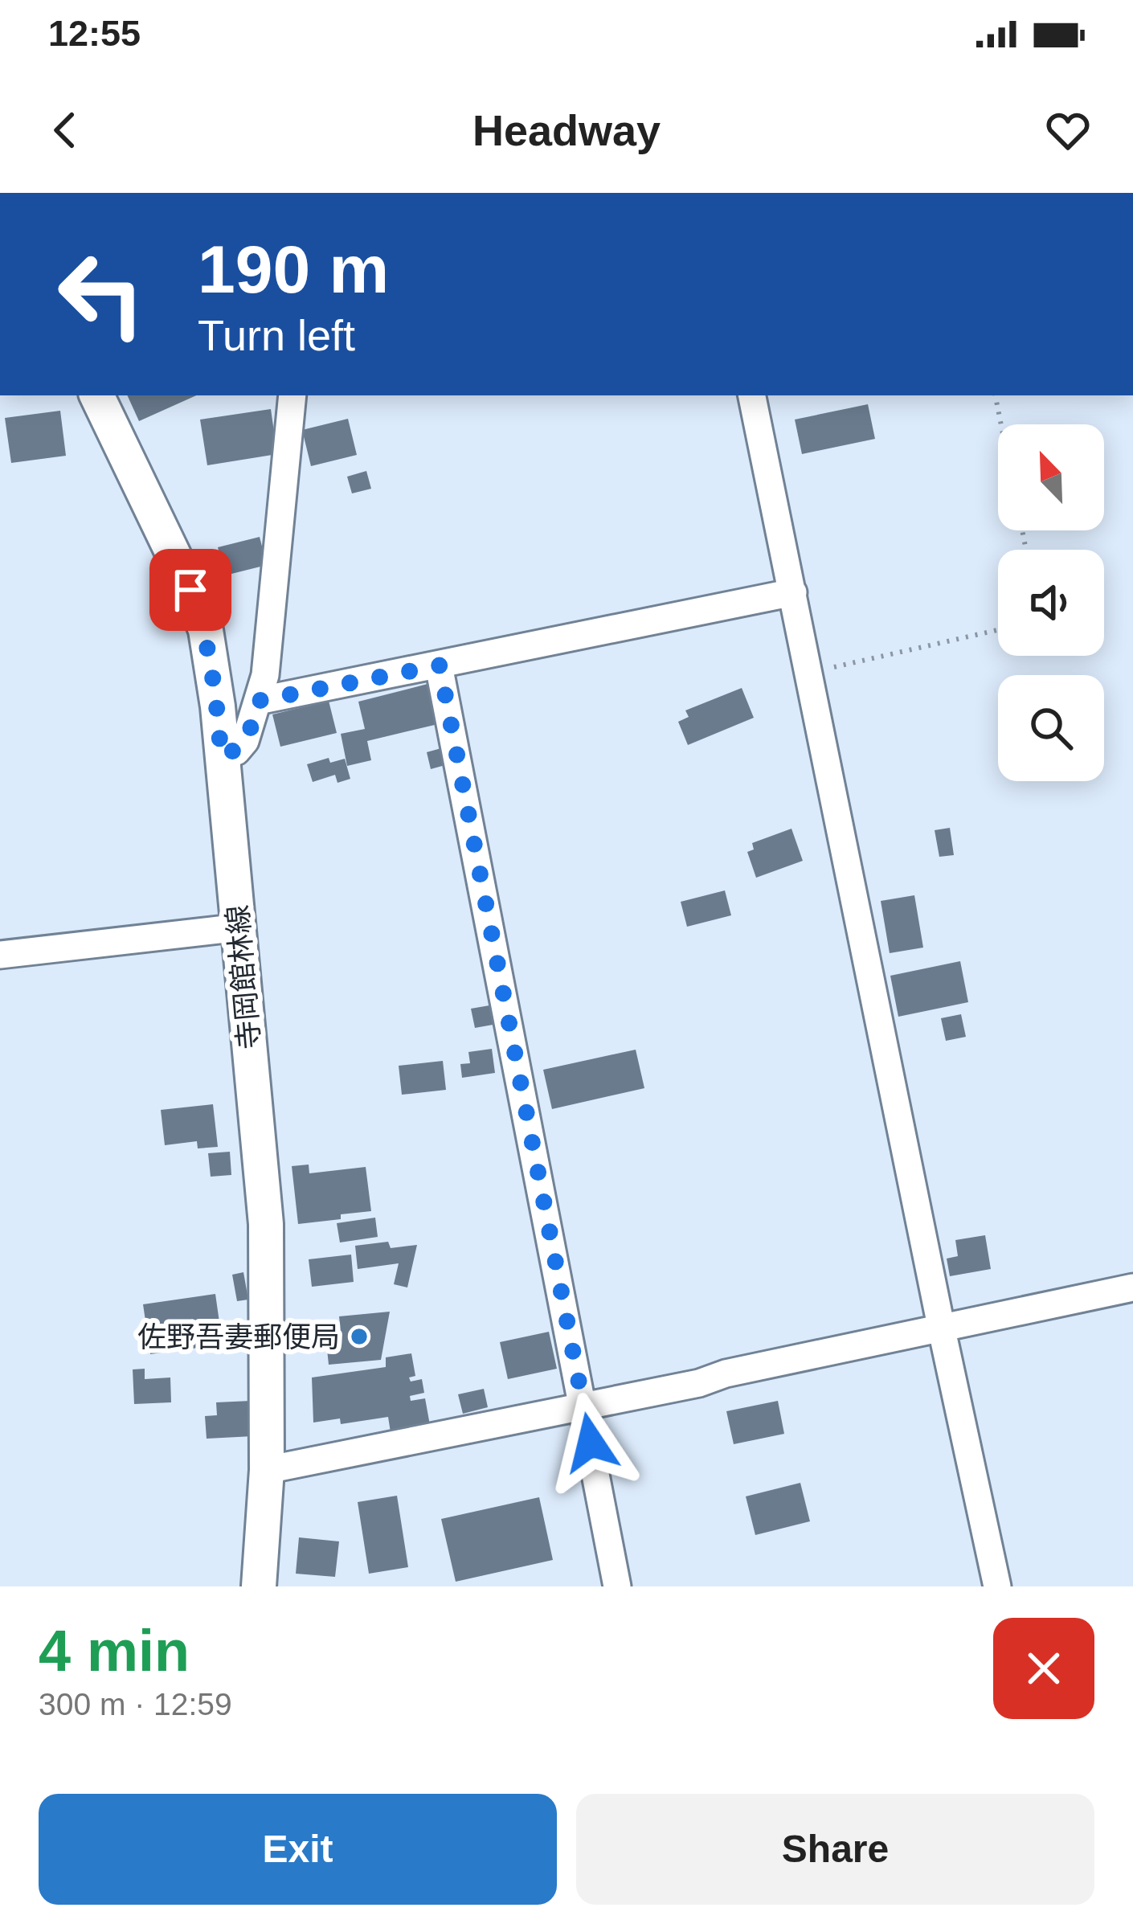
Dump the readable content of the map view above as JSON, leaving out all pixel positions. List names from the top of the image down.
{
  "streets": {
    "main road": ["寺岡館林線"]
  },
  "places": ["佐野吾妻郵便局"],
  "north": "top left",
  "page": {
    "status": "12:55",
    "header": "Headway",
    "turn": ["190 m", "Turn left"],
    "heading": ["4 min", "300 m · 12:59"],
    "buttons": ["Exit", "Share"]
  }
}
